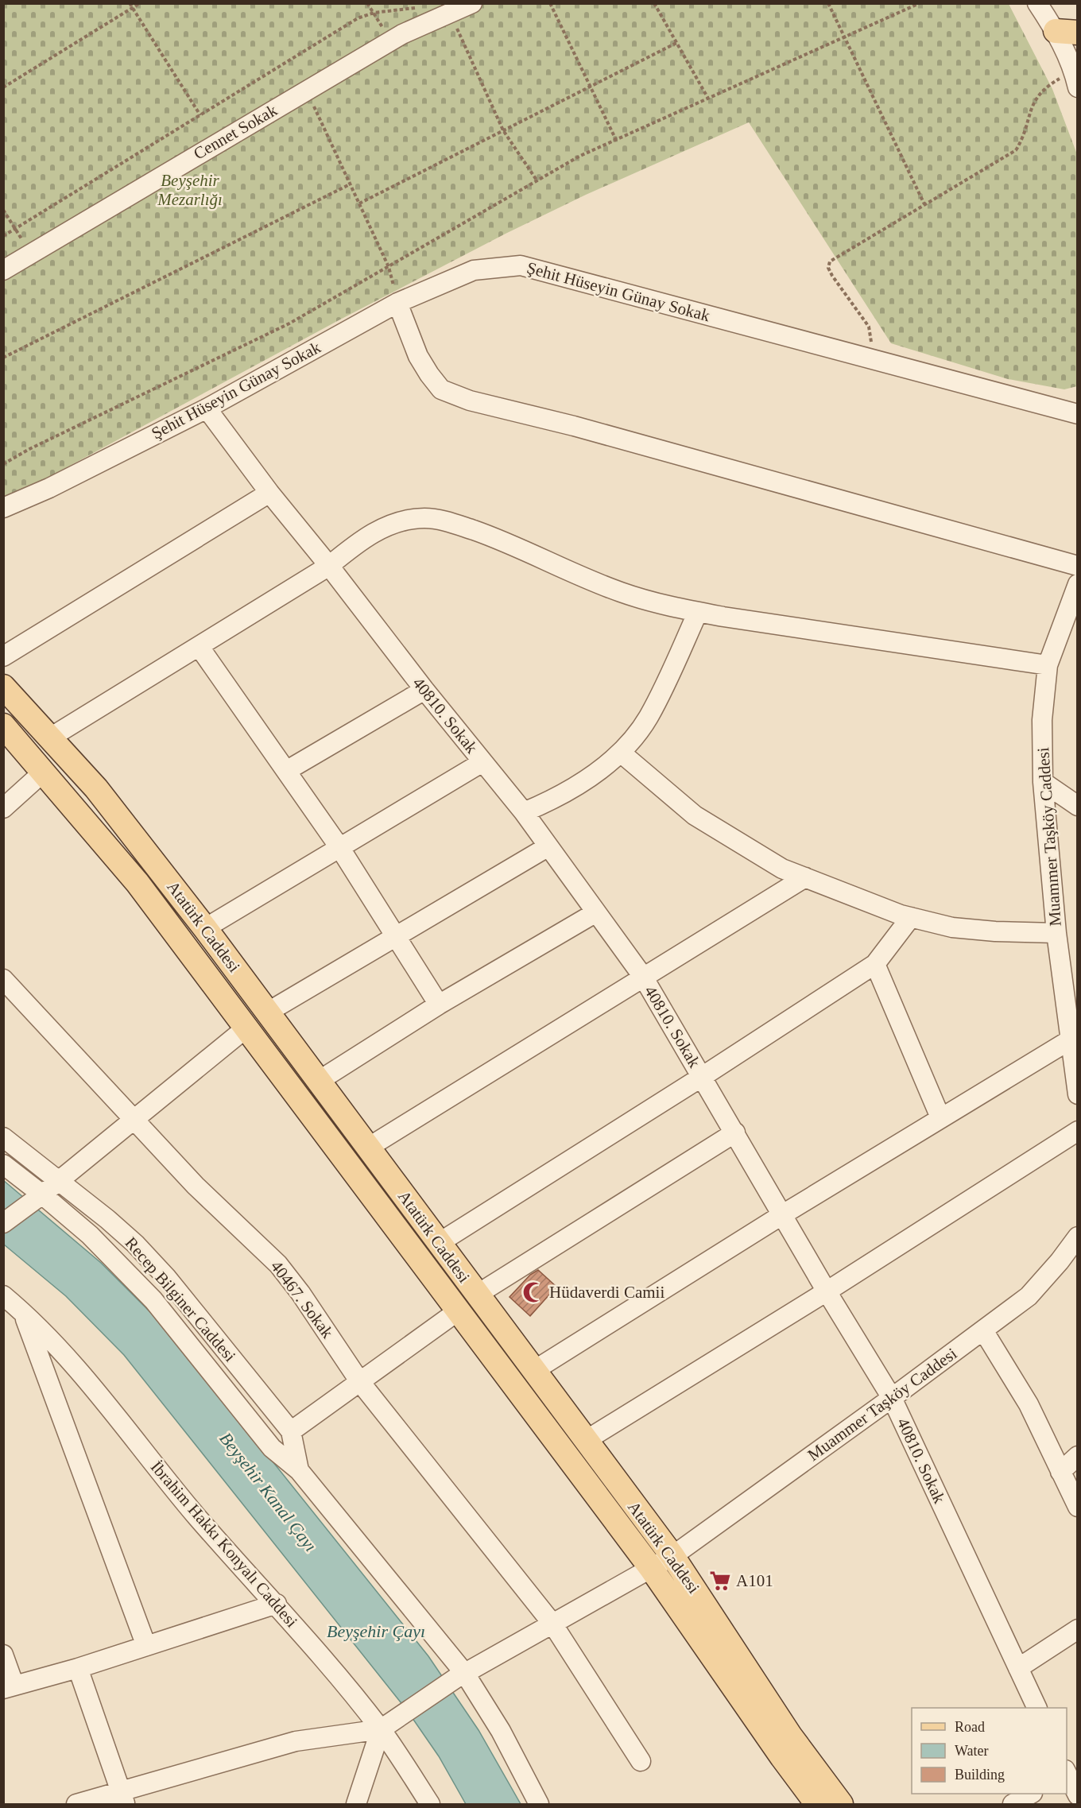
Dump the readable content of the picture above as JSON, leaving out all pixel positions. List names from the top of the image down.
{
  "streets": {
    "main road": ["Atatürk Caddesi"],
    "street": [
      "Cennet Sokak",
      "Şehit Hüseyin Günay Sokak",
      "40810. Sokak",
      "Muammer Taşköy Caddesi",
      "Recep Bilginer Caddesi",
      "40467. Sokak",
      "İbrahim Hakkı Konyalı Caddesi"
    ]
  },
  "crossings": [
    ["Şehit Hüseyin Günay Sokak", "40810. Sokak"],
    ["40810. Sokak", "Muammer Taşköy Caddesi"],
    ["Muammer Taşköy Caddesi", "Atatürk Caddesi"],
    ["Muammer Taşköy Caddesi", "Recep Bilginer Caddesi"],
    ["Muammer Taşköy Caddesi", "40467. Sokak"],
    ["Muammer Taşköy Caddesi", "İbrahim Hakkı Konyalı Caddesi"]
  ],
  "water": ["Beyşehir Kanal Çayı", "Beyşehir Çayı"],
  "parks": ["Beyşehir Mezarlığı"],
  "places": {
    "mosque": ["Hüdaverdi Camii"],
    "supermarket": ["A101"]
  },
  "legend": ["Road", "Water", "Building"]
}
